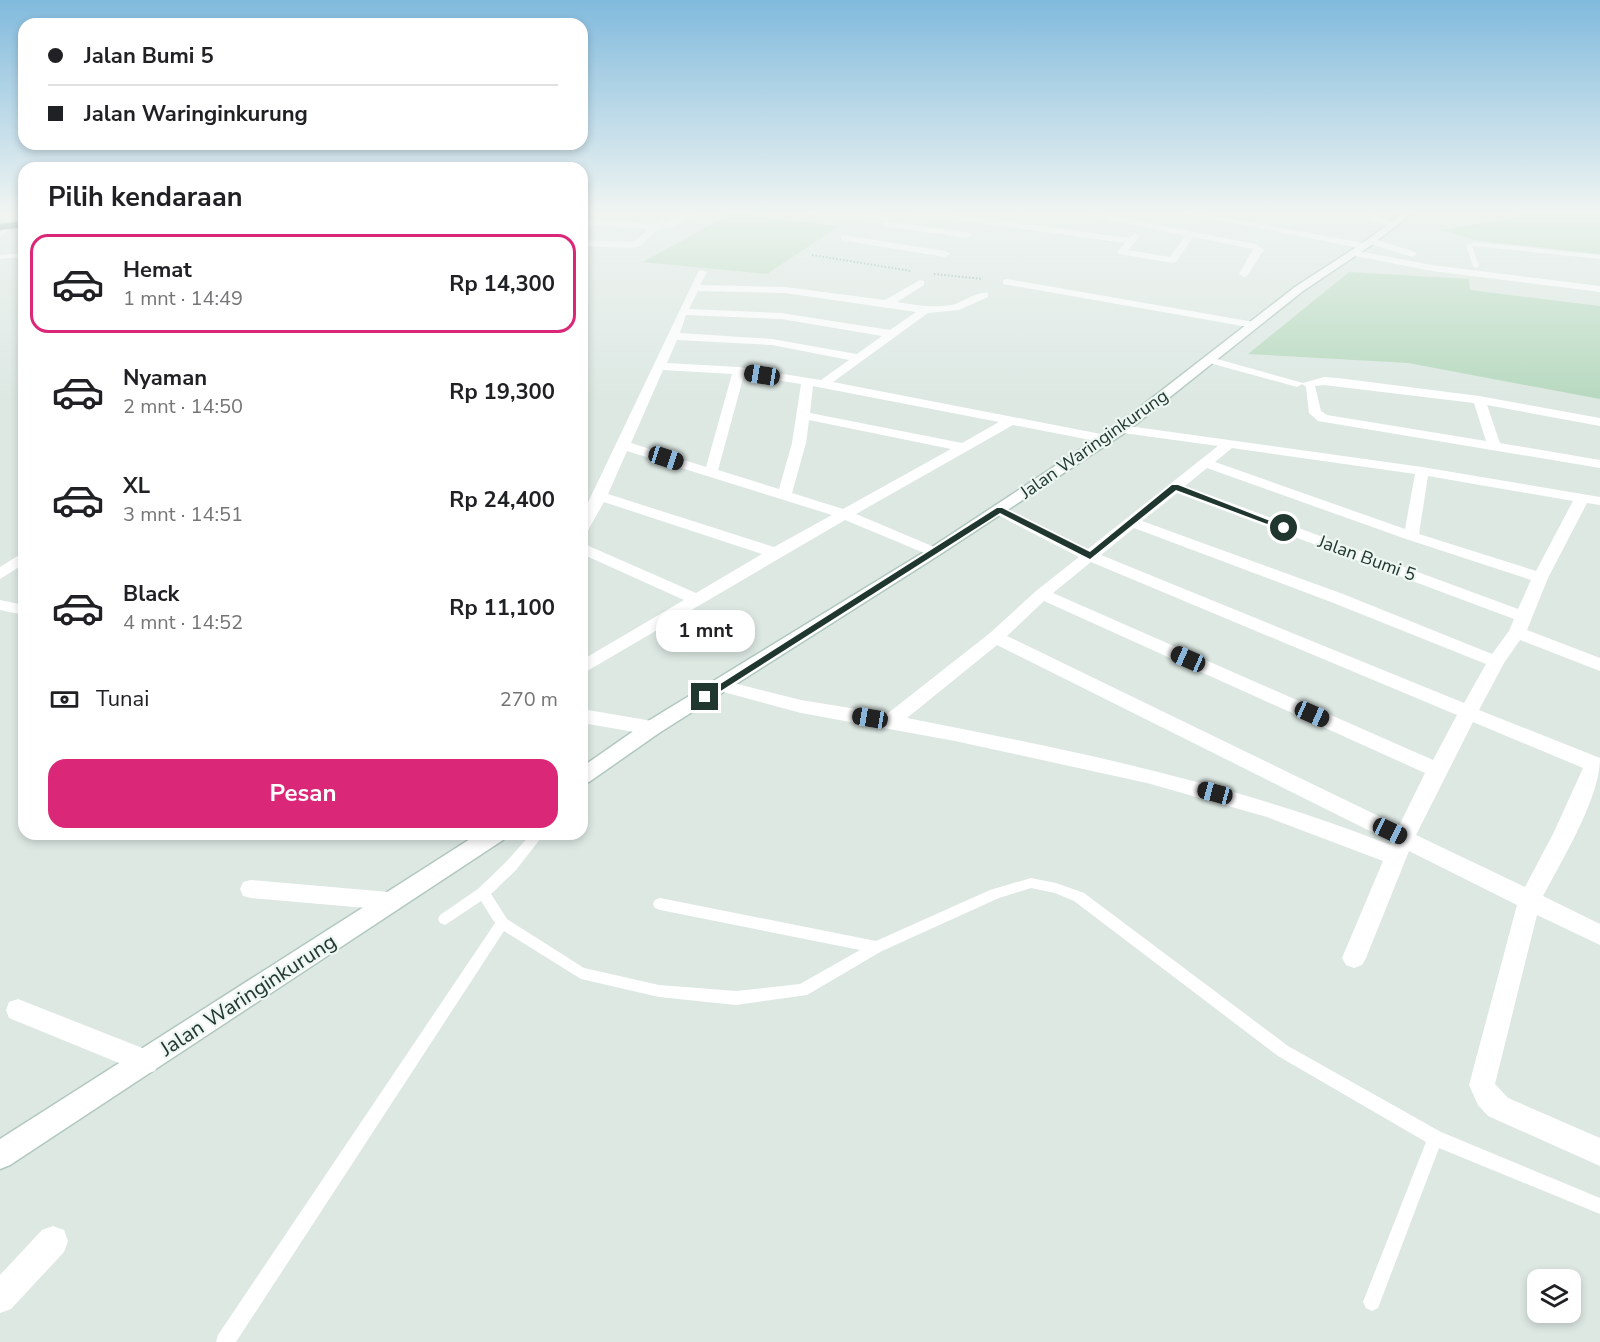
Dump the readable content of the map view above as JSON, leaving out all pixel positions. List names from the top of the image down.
{
  "streets": {
    "street": ["Jalan Waringinkurung", "Jalan Bumi 5"]
  },
  "page": {
    "banner": ["Jalan Bumi 5", "Jalan Waringinkurung"],
    "heading": "Pilih kendaraan",
    "list": [
      {
        "name": "Hemat",
        "note": "1 mnt · 14:49",
        "value": "Rp 14,300"
      },
      {
        "name": "Nyaman",
        "note": "2 mnt · 14:50",
        "value": "Rp 19,300"
      },
      {
        "name": "XL",
        "note": "3 mnt · 14:51",
        "value": "Rp 24,400"
      },
      {
        "name": "Black",
        "note": "4 mnt · 14:52",
        "value": "Rp 11,100"
      }
    ],
    "bubble": "1 mnt",
    "pay": ["Tunai", "270 m"],
    "buttons": "Pesan"
  }
}
